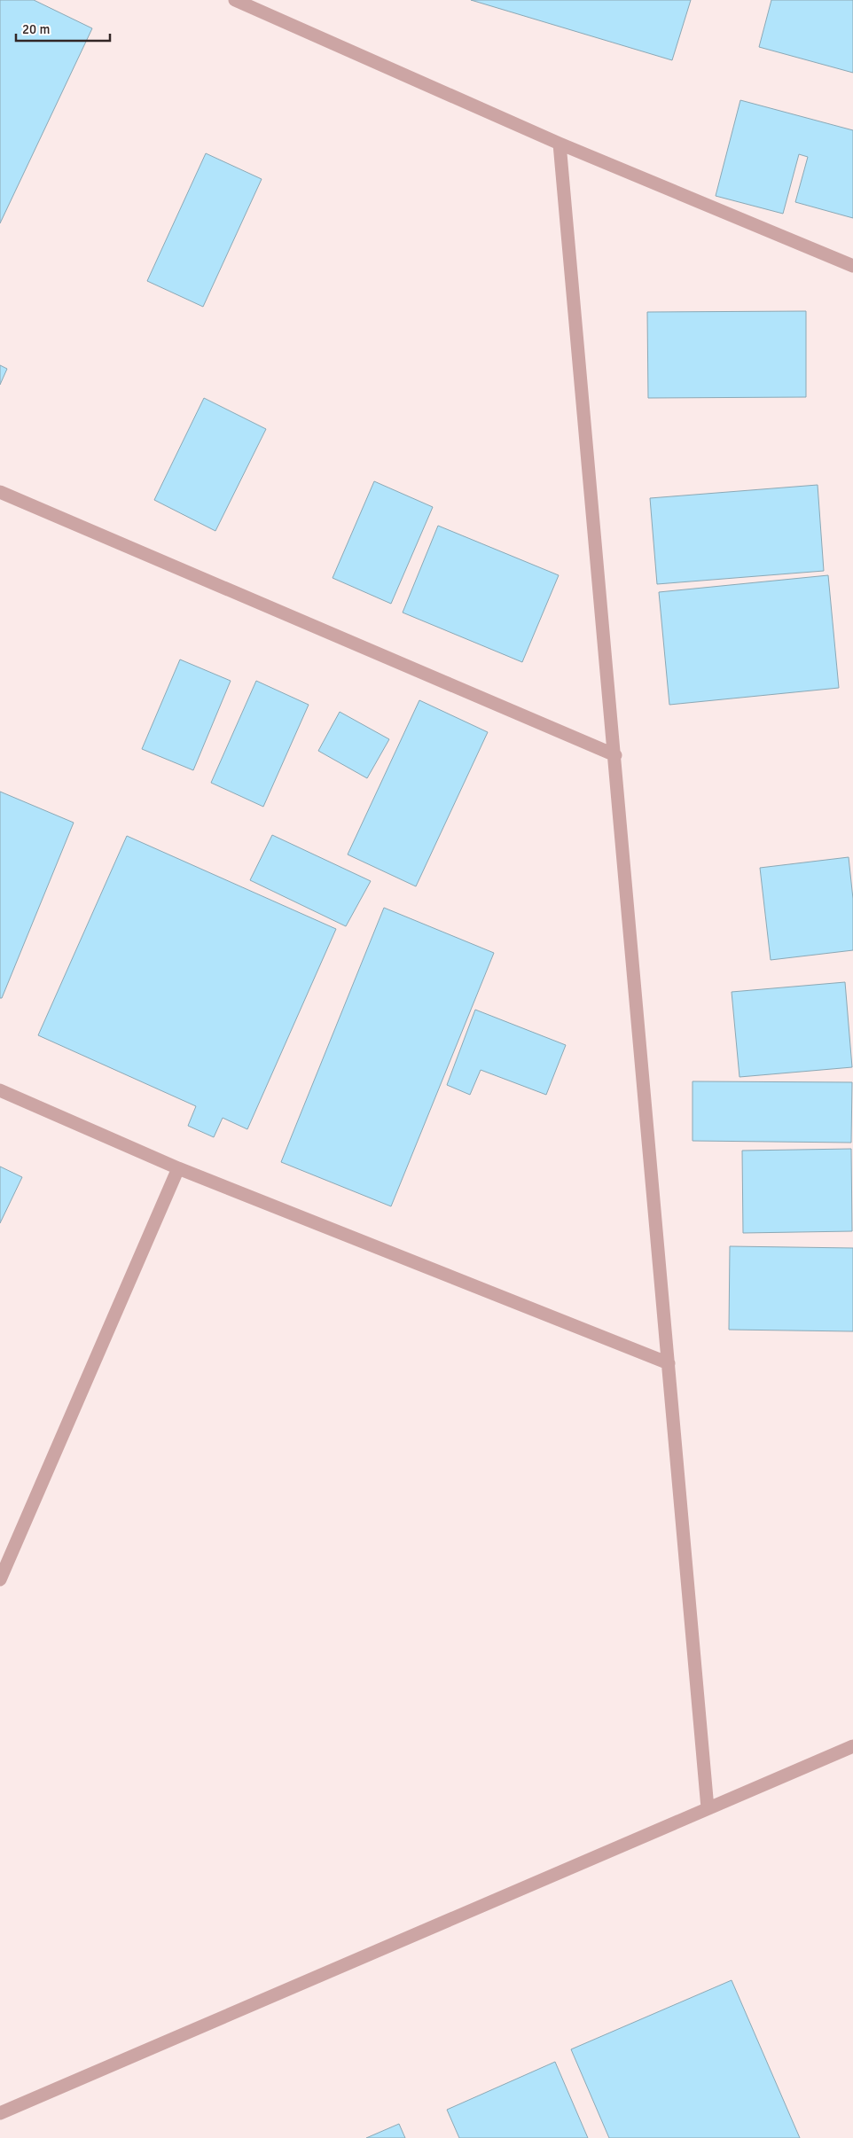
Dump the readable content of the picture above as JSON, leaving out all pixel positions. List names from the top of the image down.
{
  "scale_bar": "20 m"
}
